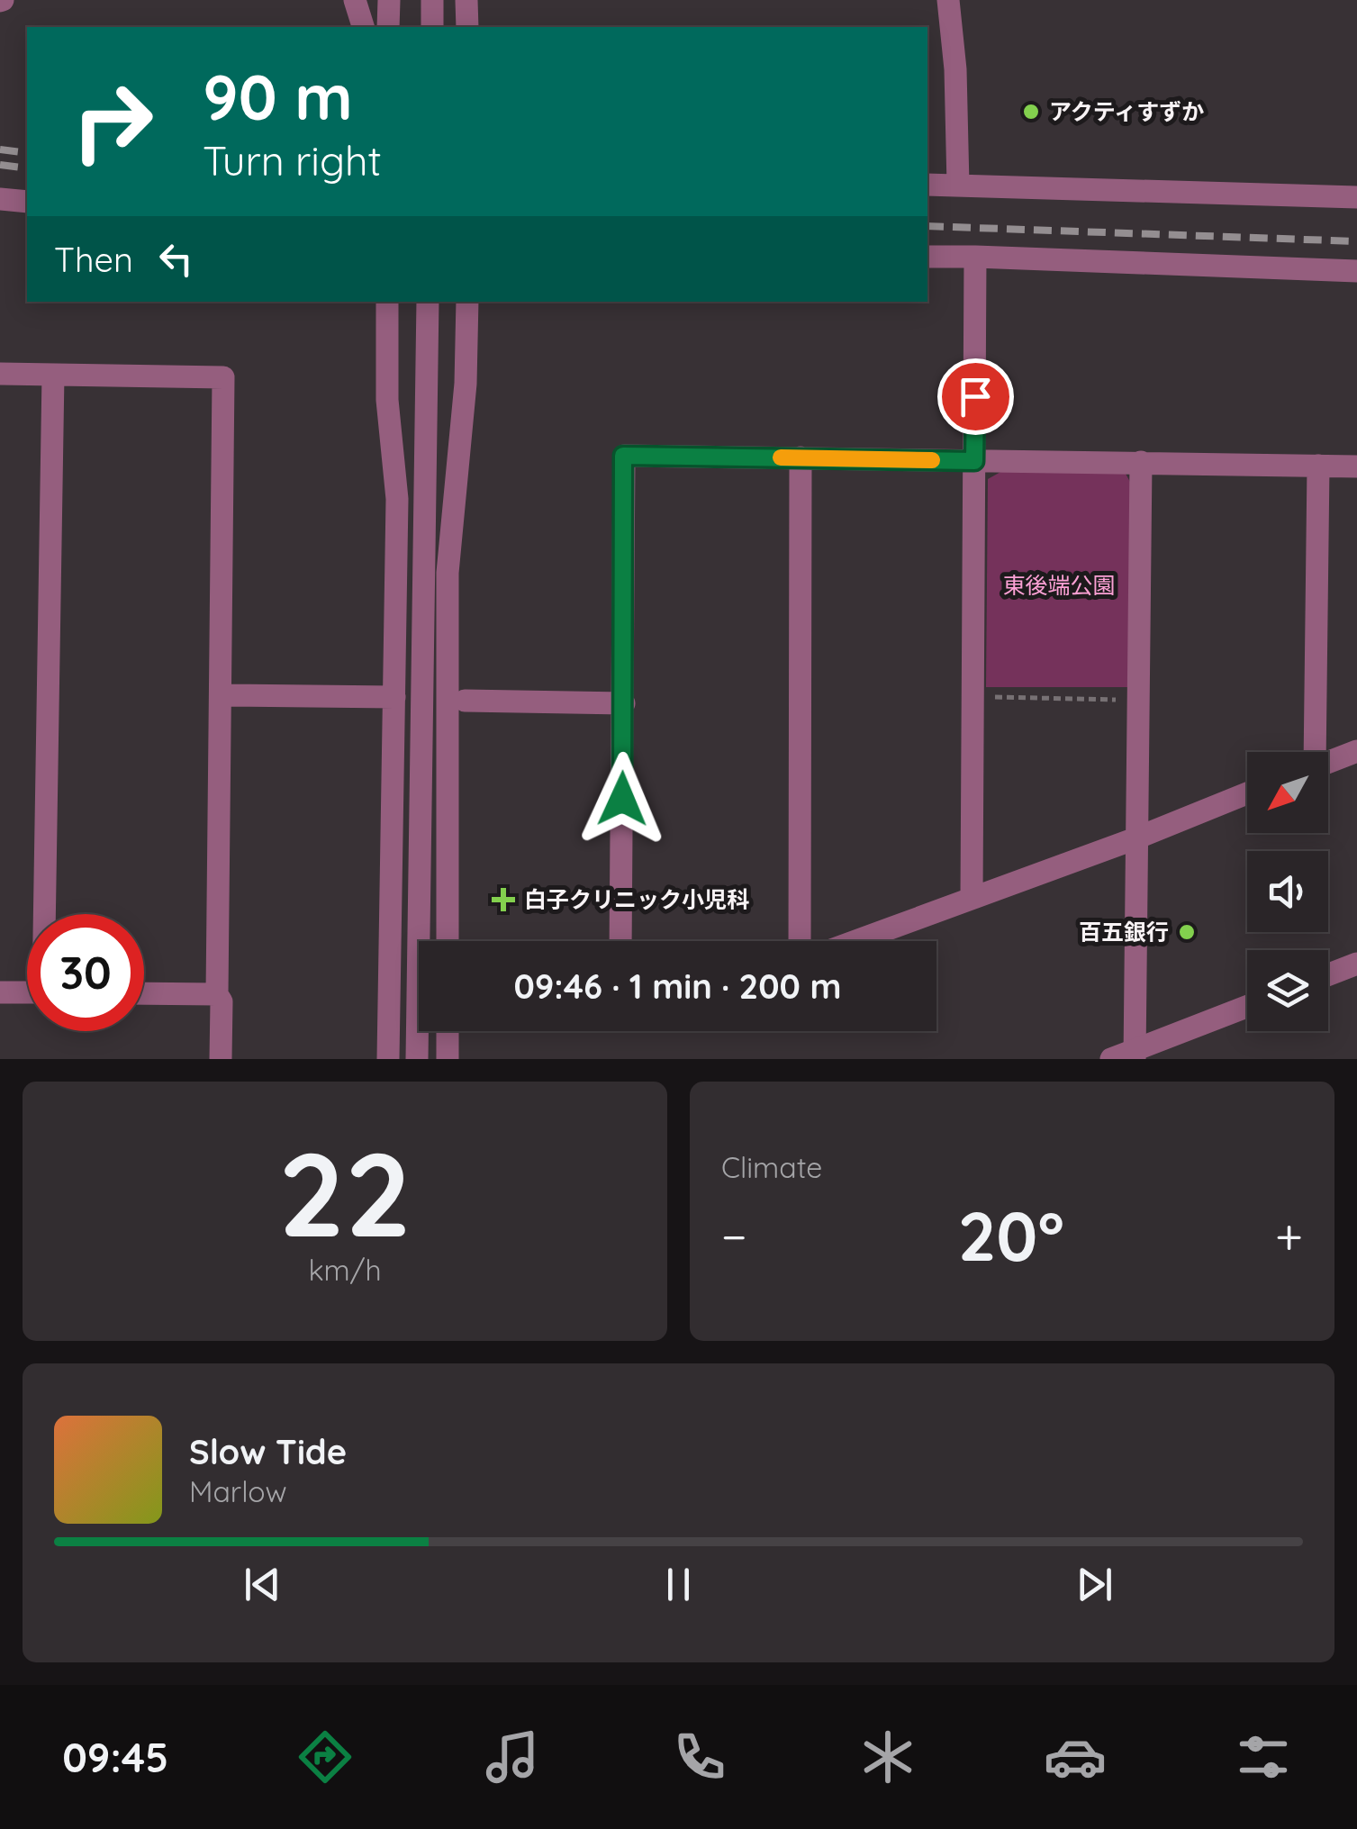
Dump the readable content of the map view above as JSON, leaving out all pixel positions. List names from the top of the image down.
{
  "parks": ["東後端公園"],
  "places": {
    "other": ["アクティすずか", "百五銀行"],
    "health": ["白子クリニック小児科"]
  },
  "north": "bottom left",
  "page": {
    "turn": ["90 m", "Turn right"],
    "then": "Then",
    "limit": "30",
    "trip": "09:46 · 1 min · 200 m",
    "tile": [
      ["22", "km/h"],
      "Climate"
    ],
    "heat": ["−", "20°", "+"],
    "song": ["Slow Tide", "Marlow"],
    "tabs": "09:45"
  }
}
